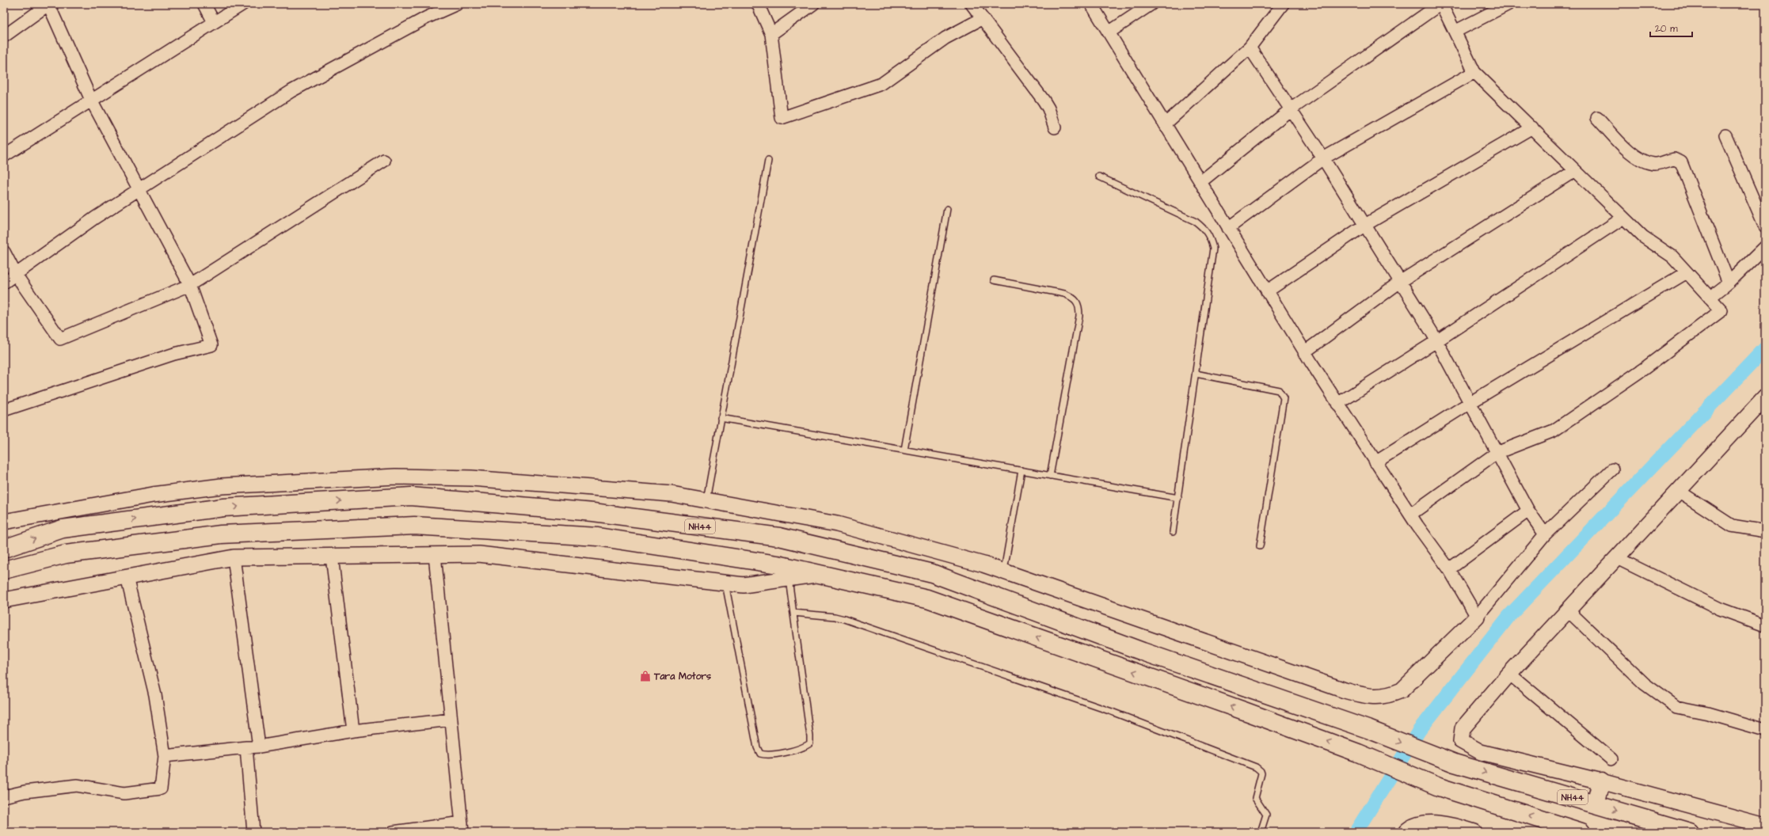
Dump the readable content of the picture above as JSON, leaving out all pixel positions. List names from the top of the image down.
{
  "streets": {
    "highway": ["NH44"]
  },
  "places": {
    "shop": ["Tara Motors"]
  },
  "scale_bar": "20 m"
}
